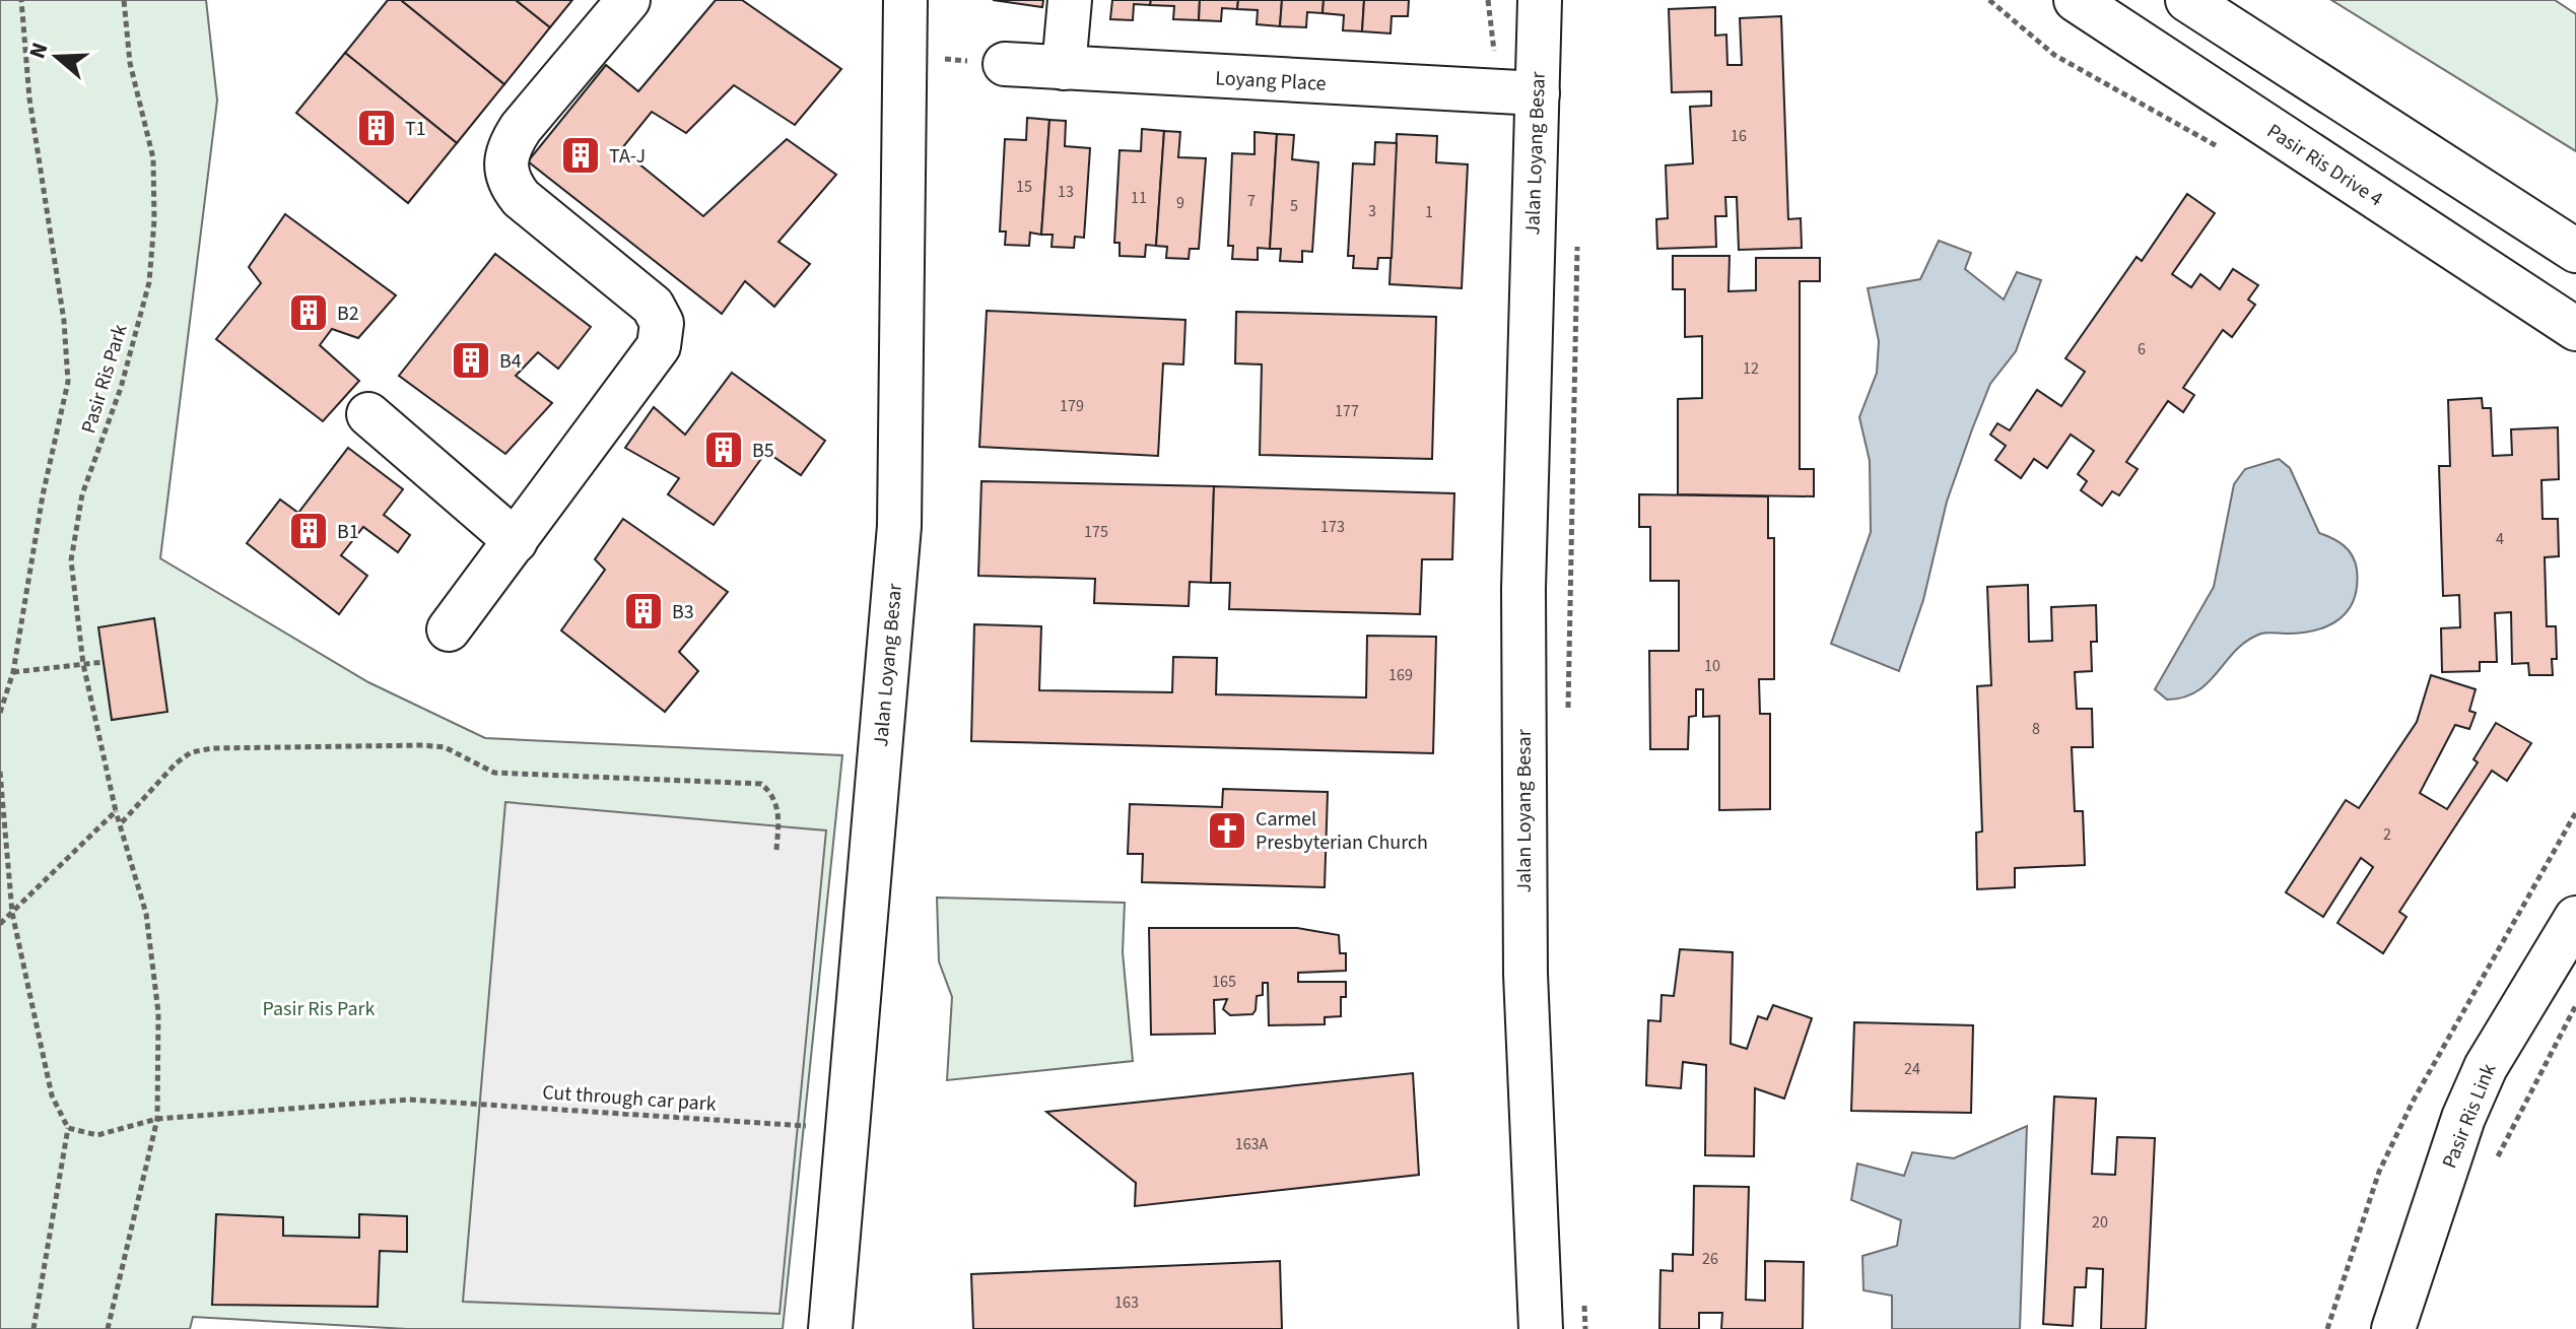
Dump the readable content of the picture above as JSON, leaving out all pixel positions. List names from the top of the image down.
{
  "streets": {
    "street": [
      "Loyang Place",
      "Jalan Loyang Besar",
      "Pasir Ris Drive 4",
      "Pasir Ris Link"
    ],
    "path": ["Pasir Ris Park", "Cut through car park"]
  },
  "crossings": [
    ["Loyang Place", "Jalan Loyang Besar"],
    ["Jalan Loyang Besar", "Cut through car park"],
    ["Pasir Ris Park", "Cut through car park"]
  ],
  "parks": ["Pasir Ris Park"],
  "places": {
    "building": [
      "T1",
      "TA-J",
      "B2",
      "B4",
      "B5",
      "B1",
      "B3"
    ],
    "church": ["Carmel Presbyterian Church"]
  },
  "house_numbers": [
    "16",
    "15",
    "13",
    "11",
    "7",
    "9",
    "5",
    "3",
    "1",
    "6",
    "12",
    "179",
    "177",
    "173",
    "175",
    "4",
    "10",
    "169",
    "8",
    "2",
    "165",
    "24",
    "163A",
    "20",
    "26",
    "163"
  ],
  "north": "left"
}
